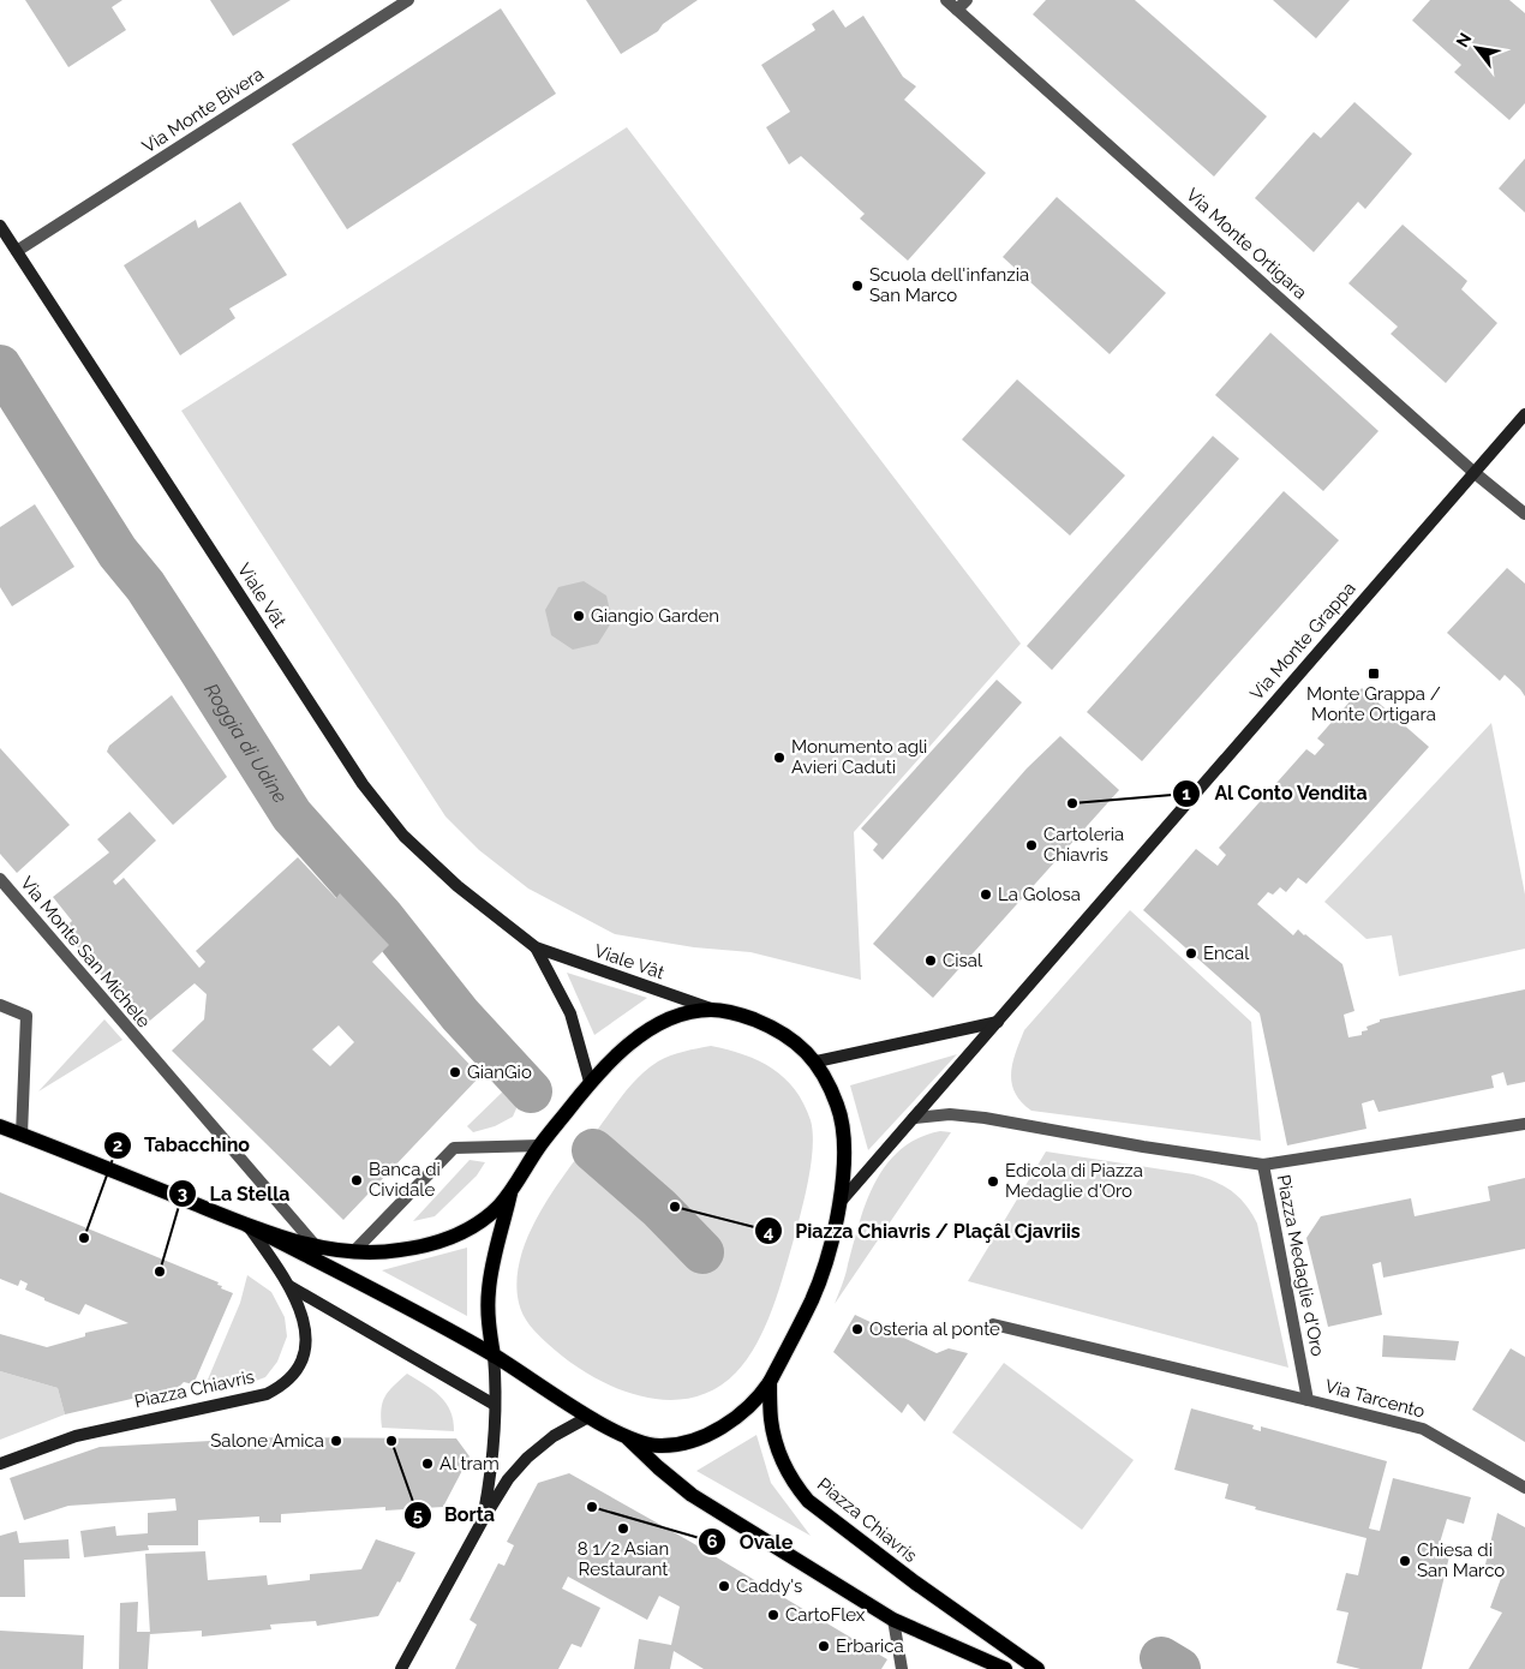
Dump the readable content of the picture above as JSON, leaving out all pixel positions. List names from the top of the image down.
{
  "streets": {
    "main road": ["Piazza Chiavris"],
    "street": [
      "Via Monte Bivera",
      "Via Monte Ortigara",
      "Viale Vât",
      "Via Monte Grappa",
      "Via Monte San Michele",
      "Piazza Medaglie d'Oro",
      "Via Tarcento"
    ]
  },
  "crossings": [
    ["Via Monte Bivera", "Viale Vât"],
    ["Via Monte Ortigara", "Via Monte Grappa"],
    ["Viale Vât", "Piazza Chiavris"],
    ["Via Monte San Michele", "Piazza Chiavris"],
    ["Piazza Medaglie d'Oro", "Via Tarcento"]
  ],
  "water": ["Roggia di Udine"],
  "places": {
    "other": [
      "Scuola dell'infanzia San Marco",
      "Giangio Garden",
      "Monumento agli Avieri Caduti",
      "Al Conto Vendita",
      "Cartoleria Chiavris",
      "La Golosa",
      "Encal",
      "Cisal",
      "GianGio",
      "Banca di Cividale",
      "Edicola di Piazza Medaglie d'Oro",
      "Piazza Chiavris / Plaçâl Cjavriis",
      "Tabacchino",
      "La Stella",
      "Osteria al ponte",
      "Salone Amica",
      "Borta",
      "Al tram",
      "Ovale",
      "8 1/2 Asian Restaurant",
      "Chiesa di San Marco",
      "Caddy's",
      "CartoFlex",
      "Erbarica"
    ],
    "transit": ["Monte Grappa / Monte Ortigara"]
  },
  "north": "top left"
}
